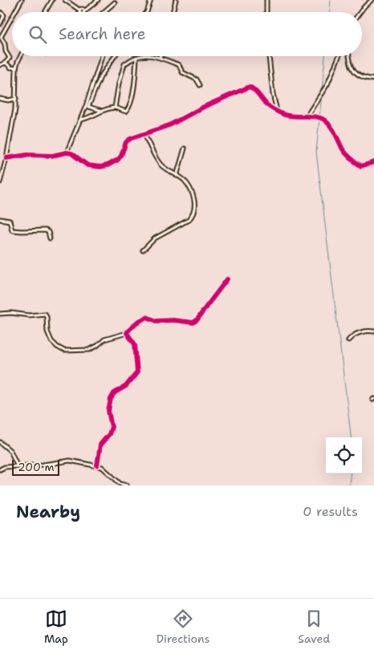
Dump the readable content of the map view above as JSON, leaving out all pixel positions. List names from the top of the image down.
{
  "scale_bar": "200 m",
  "page": {
    "search": "Search here",
    "scale": "200 m",
    "heading": ["Nearby", "0 results"],
    "nav": ["Map", "Directions", "Saved"]
  }
}
